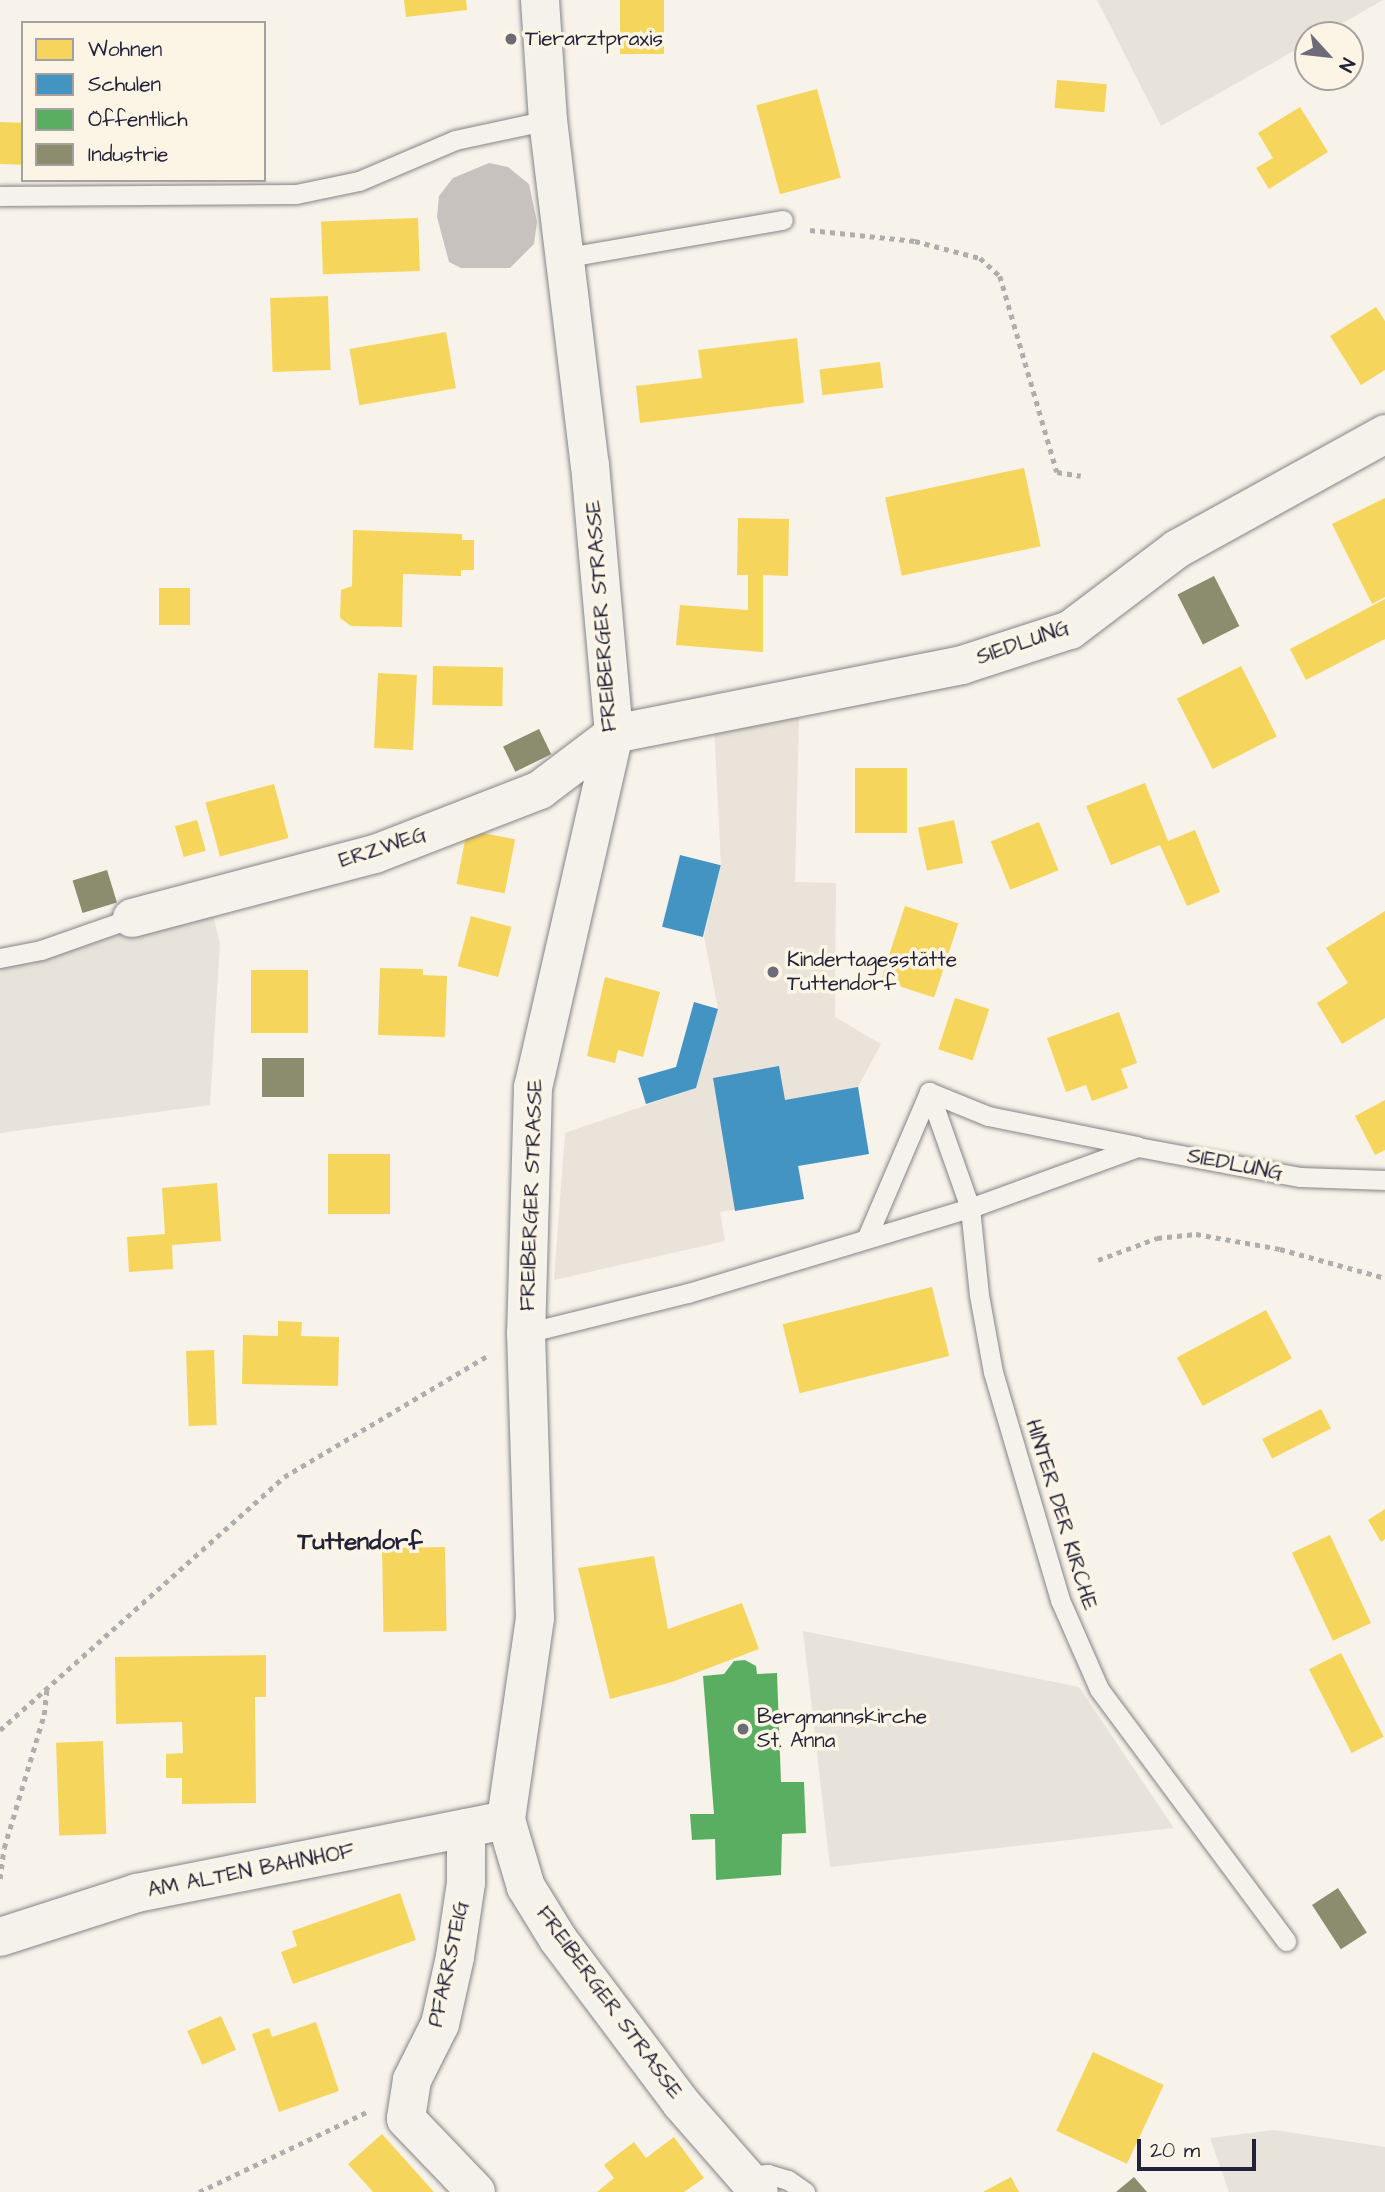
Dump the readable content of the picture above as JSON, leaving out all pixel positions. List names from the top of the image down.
{
  "streets": {
    "street": [
      "FREIBERGER STRASSE",
      "SIEDLUNG",
      "ERZWEG",
      "AM ALTEN BAHNHOF",
      "PFARRSTEIG"
    ],
    "lane": ["HINTER DER KIRCHE"]
  },
  "crossings": [
    ["FREIBERGER STRASSE", "SIEDLUNG"],
    ["FREIBERGER STRASSE", "ERZWEG"],
    ["FREIBERGER STRASSE", "AM ALTEN BAHNHOF"],
    ["SIEDLUNG", "ERZWEG"],
    ["AM ALTEN BAHNHOF", "PFARRSTEIG"]
  ],
  "districts": ["Tuttendorf"],
  "places": ["Tierarztpraxis", "Kindertagesstätte Tuttendorf", "Bergmannskirche St. Anna"],
  "legend": [
    "Wohnen",
    "Schulen",
    "Öffentlich",
    "Industrie"
  ],
  "scale_bar": "20 m",
  "north": "bottom right"
}
